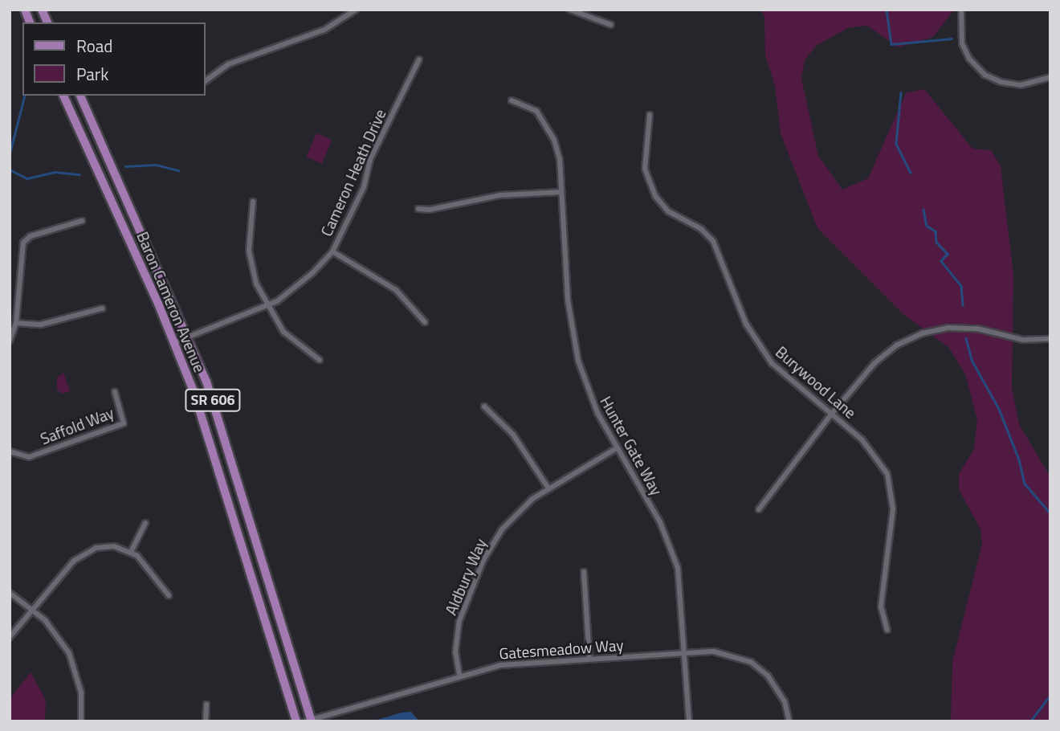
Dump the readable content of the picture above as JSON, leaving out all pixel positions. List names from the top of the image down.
{
  "streets": {
    "main road": ["Baron Cameron Avenue", "SR 606"],
    "street": [
      "Cameron Heath Drive",
      "Burywood Lane",
      "Saffold Way",
      "Hunter Gate Way",
      "Aldbury Way",
      "Gatesmeadow Way"
    ]
  },
  "crossings": [
    ["Cameron Heath Drive", "Baron Cameron Avenue"],
    ["Baron Cameron Avenue", "Gatesmeadow Way"],
    ["Hunter Gate Way", "Aldbury Way"],
    ["Hunter Gate Way", "Gatesmeadow Way"],
    ["Aldbury Way", "Gatesmeadow Way"]
  ],
  "legend": ["Road", "Park"]
}
